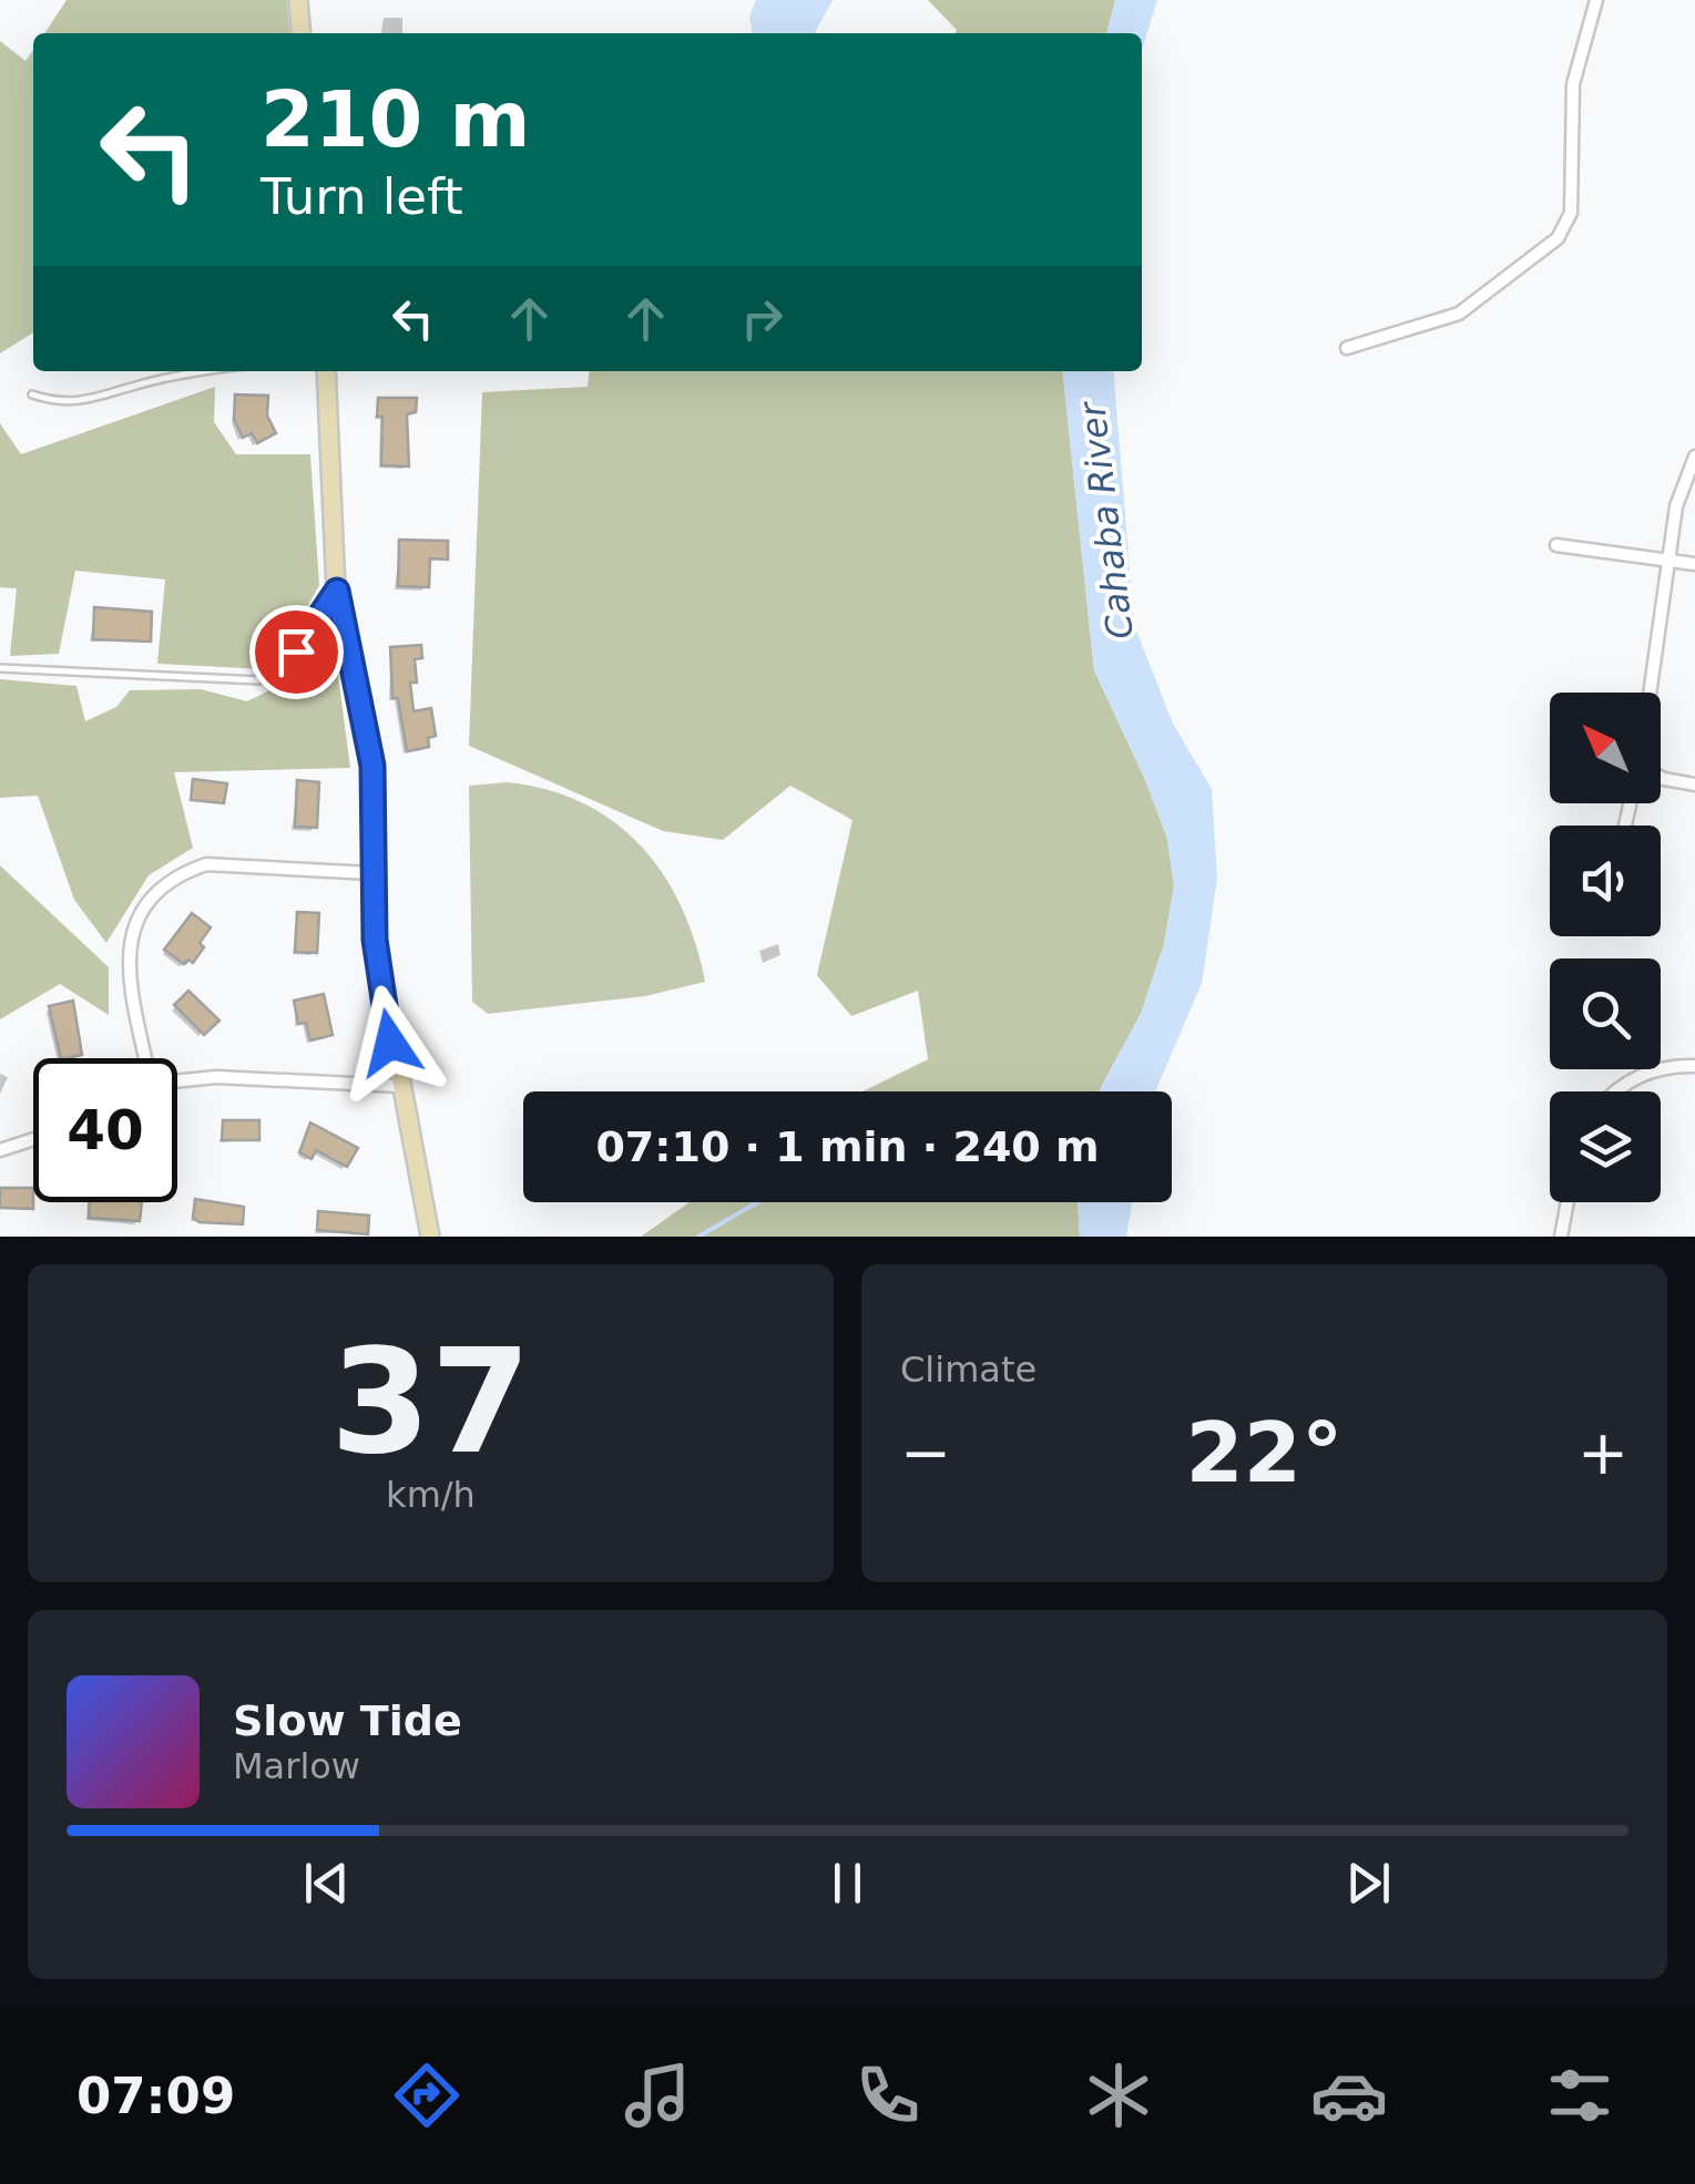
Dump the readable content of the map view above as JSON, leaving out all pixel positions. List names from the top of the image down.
{
  "water": ["Cahaba River"],
  "north": "top left",
  "page": {
    "turn": ["210 m", "Turn left"],
    "limit": "40",
    "trip": "07:10 · 1 min · 240 m",
    "tile": [
      ["37", "km/h"],
      "Climate"
    ],
    "heat": ["−", "22°", "+"],
    "song": ["Slow Tide", "Marlow"],
    "tabs": "07:09"
  }
}
